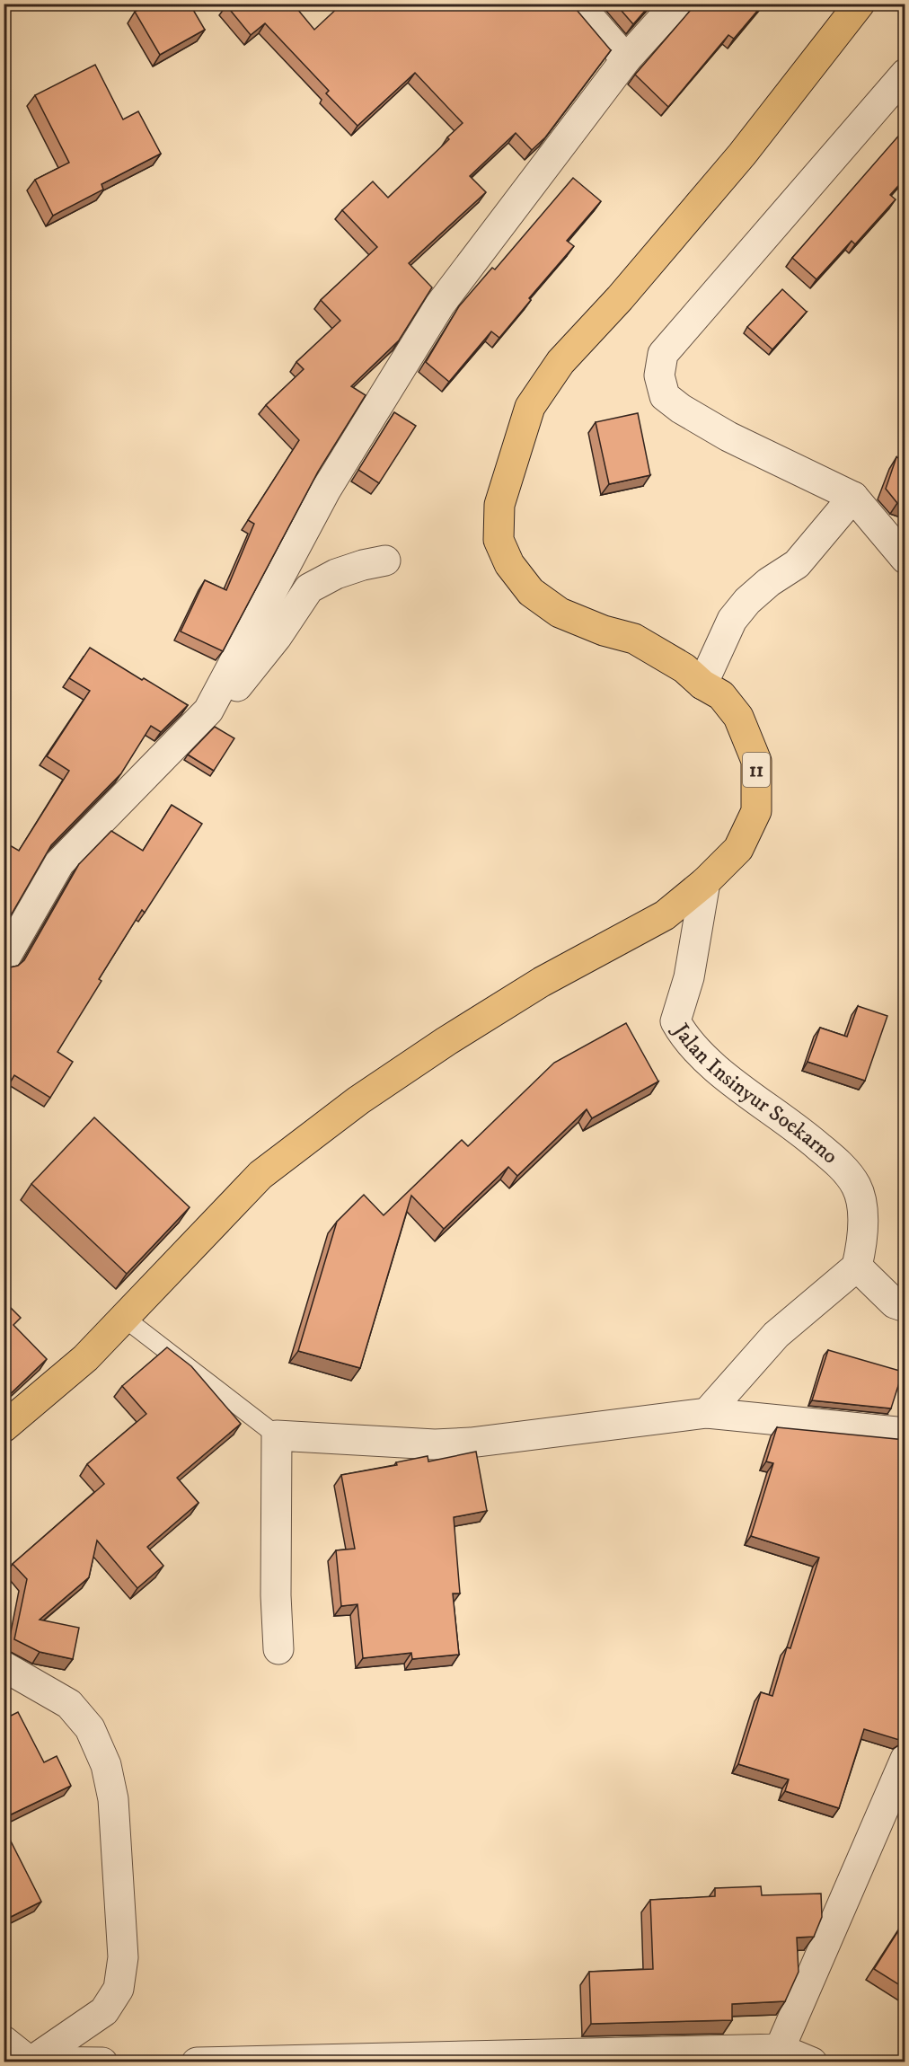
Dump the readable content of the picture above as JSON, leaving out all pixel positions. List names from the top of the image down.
{
  "streets": {
    "highway": ["11"],
    "street": ["Jalan Insinyur Soekarno"]
  },
  "crossings": [
    ["11", "Jalan Insinyur Soekarno"]
  ]
}
